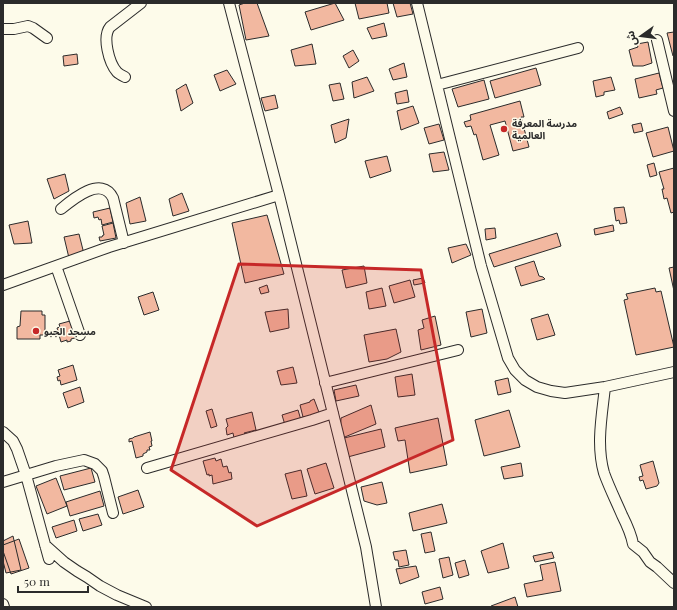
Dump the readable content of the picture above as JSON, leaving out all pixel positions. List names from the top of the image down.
{
  "places": ["مدرسة المعرفة العالمية", "مسجد الجبو"],
  "scale_bar": "50 m",
  "north": "left"
}
